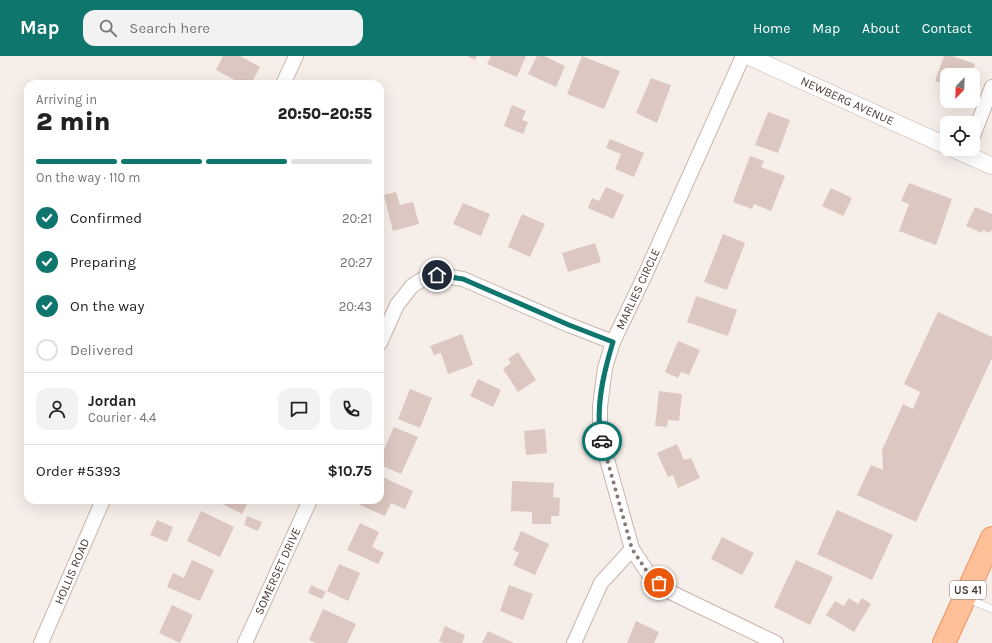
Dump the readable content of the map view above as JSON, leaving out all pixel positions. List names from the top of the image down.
{
  "streets": {
    "main road": ["US 41"],
    "street": [
      "NEWBERG AVENUE",
      "MARLIES CIRCLE",
      "HOLLIS ROAD",
      "SOMERSET DRIVE"
    ]
  },
  "north": "bottom left",
  "page": {
    "header": "Map",
    "search": "Search here",
    "nav": [
      "Home",
      "Map",
      "About",
      "Contact"
    ],
    "heading": ["2 min", "Arriving in", "20:50–20:55"],
    "panel": [
      "Jordan",
      "Courier · 4.4",
      "Order #5393",
      "$10.75"
    ],
    "bar": "On the way · 110 m",
    "list": [
      ["Confirmed", "20:21"],
      ["Preparing", "20:27"],
      ["On the way", "20:43"],
      "Delivered"
    ]
  }
}
